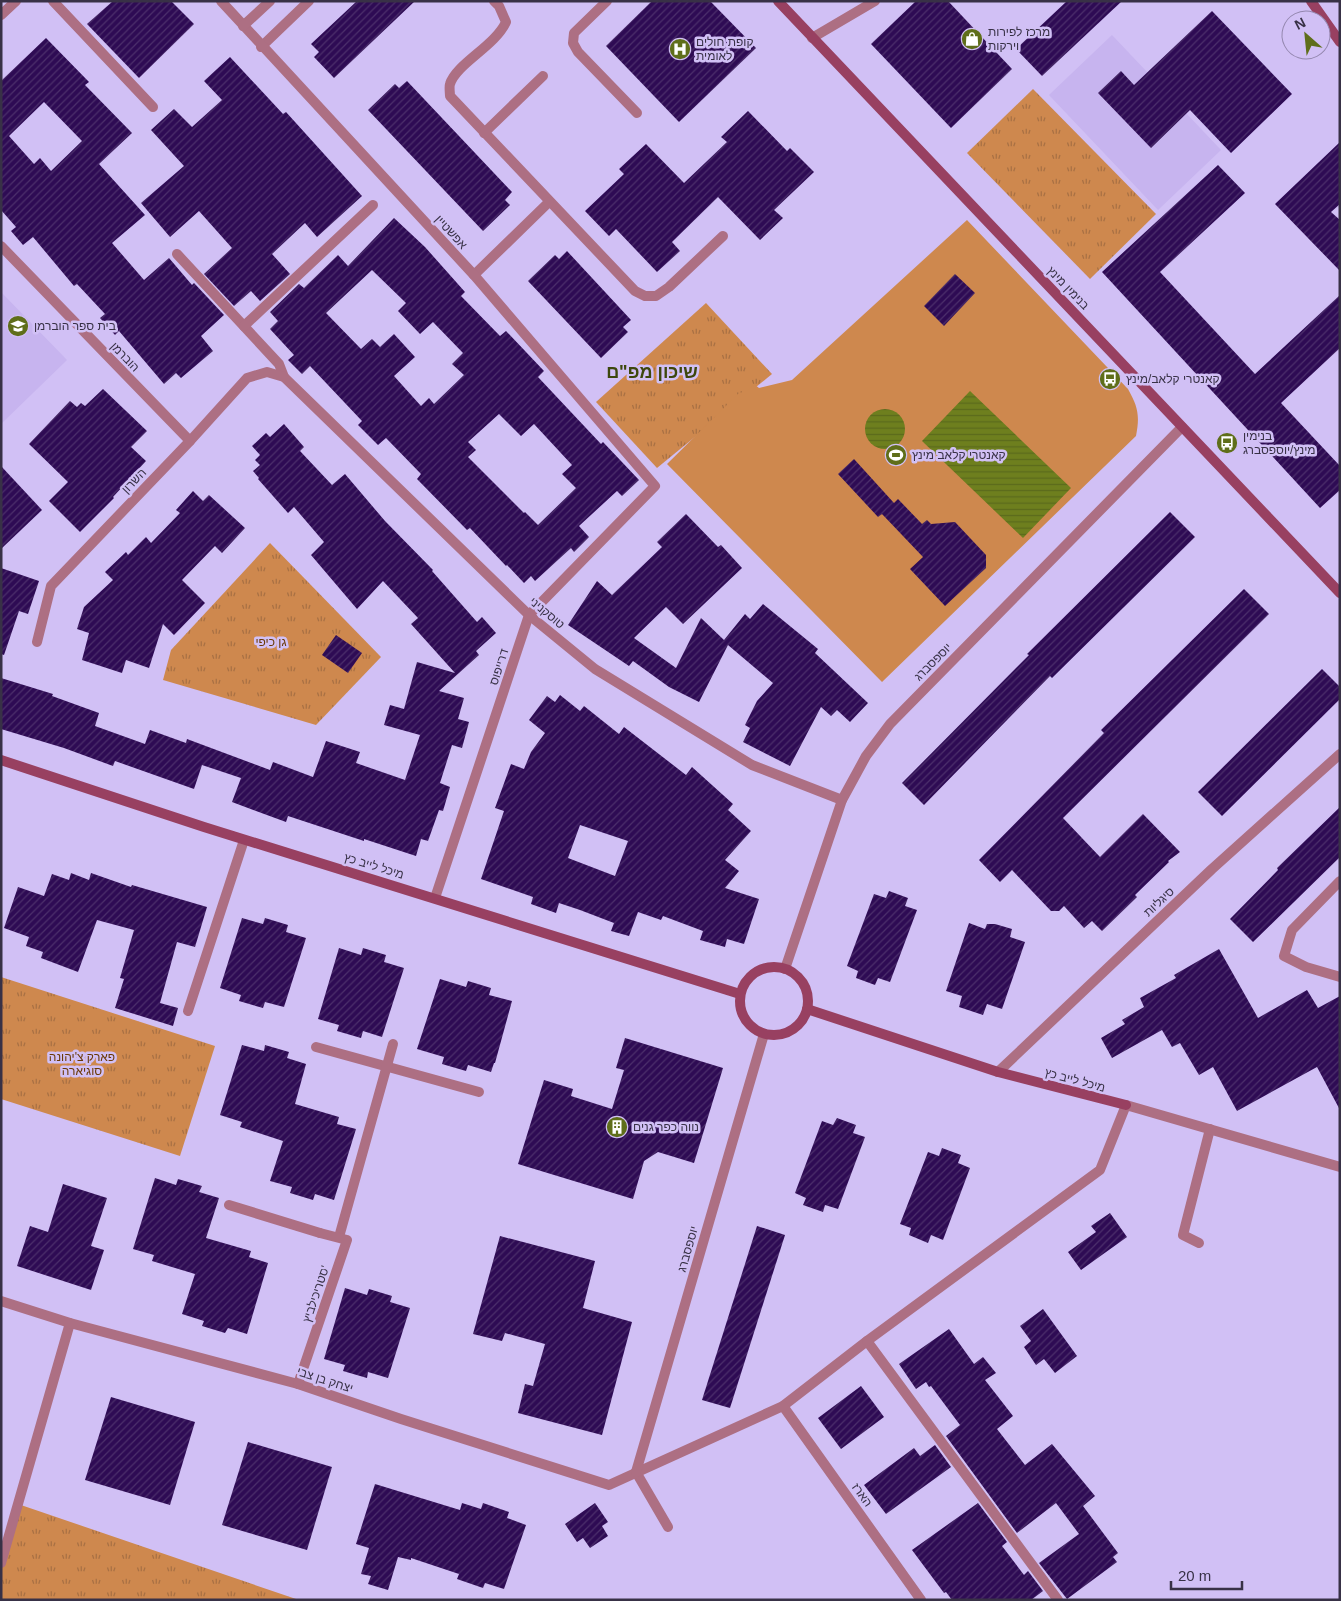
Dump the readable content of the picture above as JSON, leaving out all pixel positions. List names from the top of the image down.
{
  "streets": {
    "street": [
      "אפשטיין",
      "בנימין מינץ",
      "הוברמן",
      "השרון",
      "טוסקניני",
      "יוספסברג",
      "דרייפוס",
      "מיכל לייב כץ",
      "סיגליות",
      "סטריכילביץ'",
      "יצחק בן צבי",
      "הארז"
    ]
  },
  "crossings": [
    ["אפשטיין", "דרייפוס"],
    ["בנימין מינץ", "יוספסברג"],
    ["הוברמן", "השרון"],
    ["השרון", "טוסקניני"],
    ["טוסקניני", "יוספסברג"],
    ["טוסקניני", "דרייפוס"],
    ["יוספסברג", "מיכל לייב כץ"],
    ["יוספסברג", "יצחק בן צבי"],
    ["דרייפוס", "מיכל לייב כץ"],
    ["מיכל לייב כץ", "סיגליות"],
    ["מיכל לייב כץ", "יצחק בן צבי"],
    ["סטריכילביץ'", "יצחק בן צבי"],
    ["יצחק בן צבי", "הארז"]
  ],
  "districts": ["שיכון מפ\"ם"],
  "parks": ["גן כיפי", "פארק צ'יהונה סוגיארה"],
  "places": {
    "shop": ["מרכז לפירות וירקות"],
    "hospital": ["קופת חולים לאומית"],
    "school or university": ["בית ספר הוברמן"],
    "bus stop": ["קאנטרי קלאב/מינץ", "בנימין מינץ/יוספסברג"],
    "sports": ["קאנטרי קלאב מינץ"],
    "building": ["נווה כפר גנים"]
  },
  "scale_bar": "20 m",
  "north": "top left"
}
